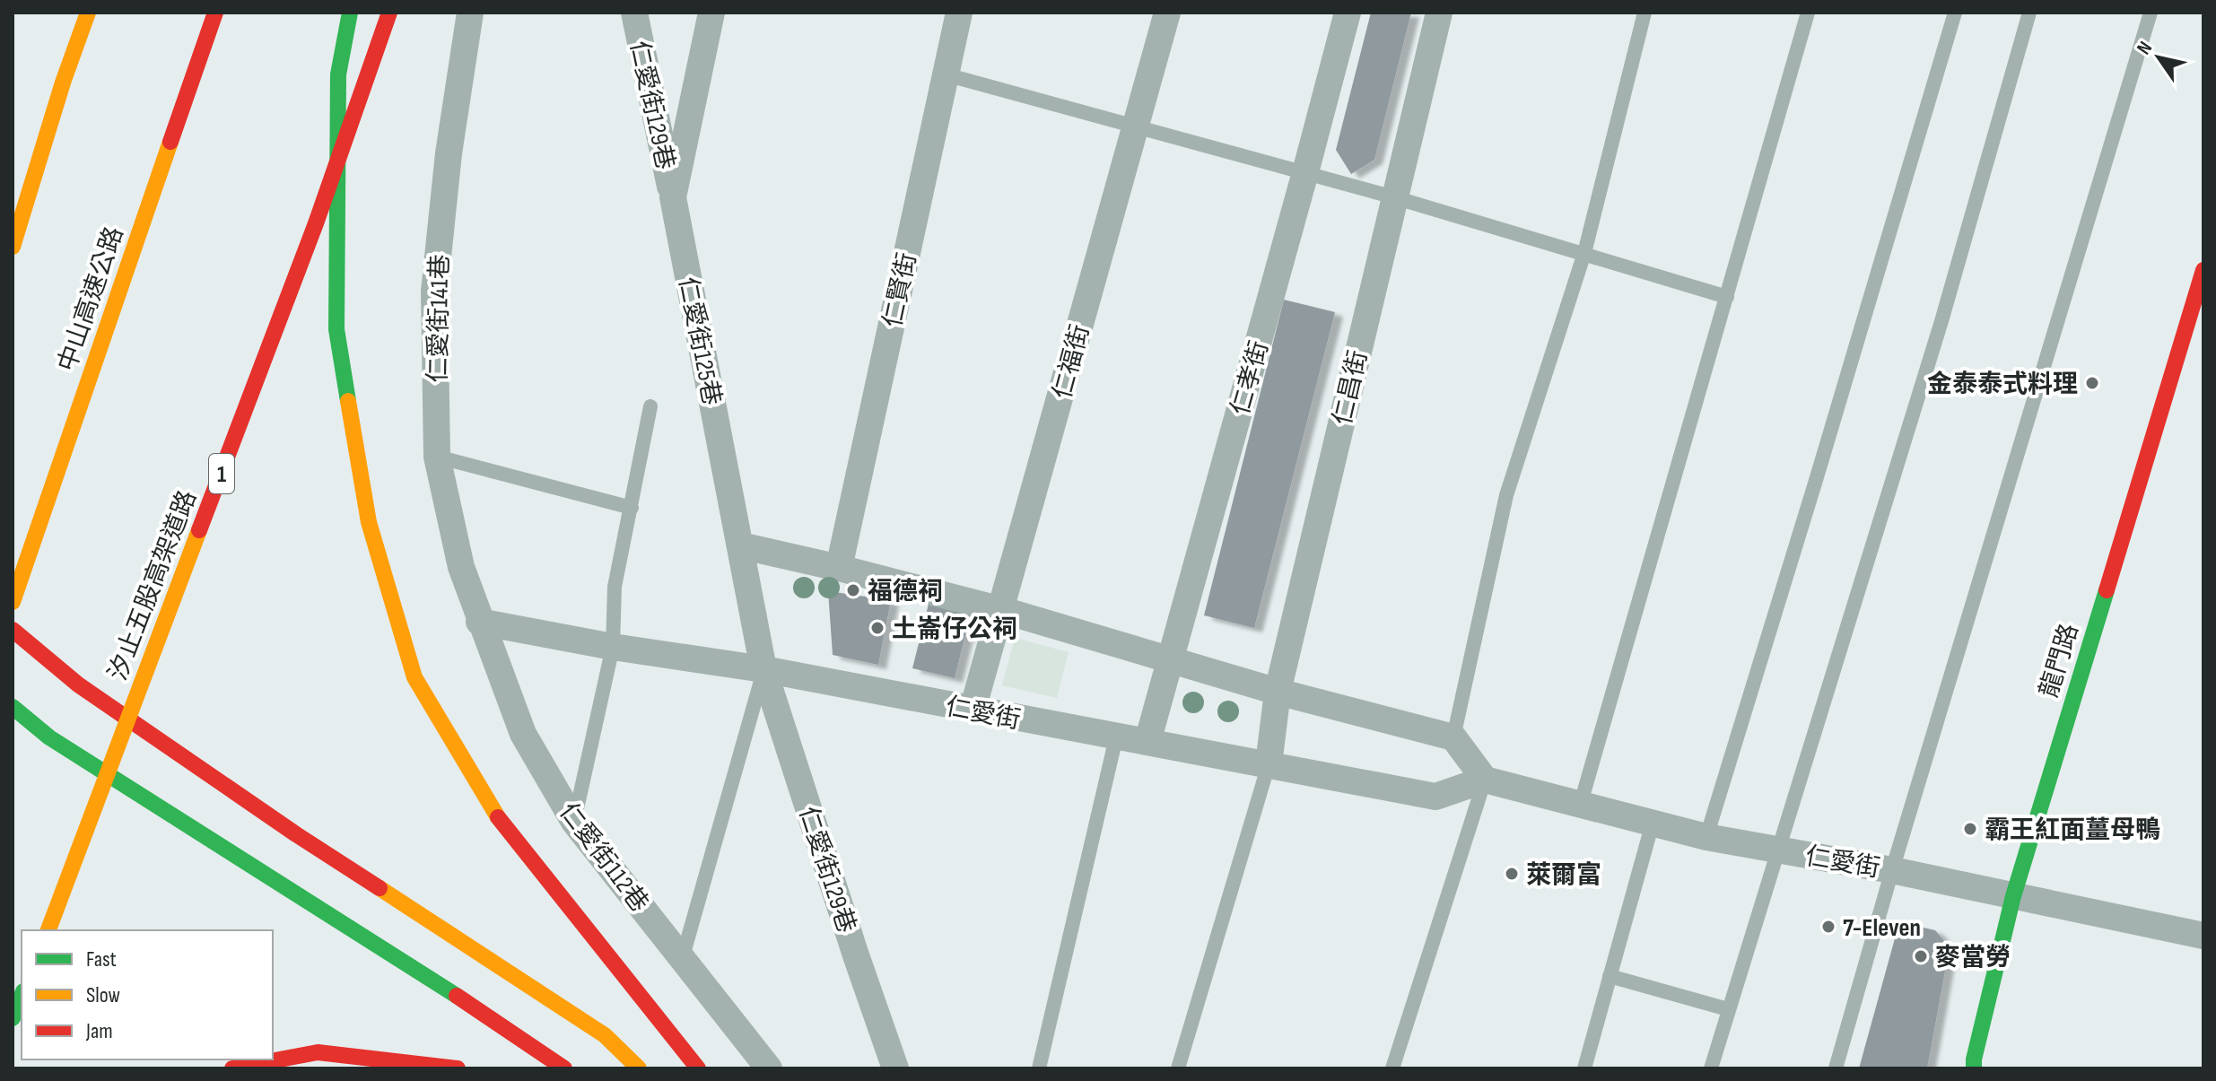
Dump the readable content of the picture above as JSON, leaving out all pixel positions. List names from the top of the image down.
{
  "streets": {
    "main road": [
      "中山高速公路",
      "1",
      "汐止五股高架道路",
      "龍門路"
    ],
    "street": [
      "仁愛街129巷",
      "仁賢街",
      "仁愛街141巷",
      "仁愛街125巷",
      "仁福街",
      "仁孝街",
      "仁昌街",
      "仁愛街",
      "仁愛街112巷"
    ]
  },
  "crossings": [
    ["仁愛街129巷", "仁愛街125巷"],
    ["仁愛街129巷", "仁愛街"],
    ["仁愛街141巷", "仁愛街"],
    ["仁愛街141巷", "仁愛街112巷"],
    ["仁愛街125巷", "仁愛街"],
    ["仁福街", "仁愛街"],
    ["仁孝街", "仁愛街"],
    ["仁昌街", "仁愛街"],
    ["龍門路", "仁愛街"],
    ["仁愛街", "仁愛街112巷"]
  ],
  "places": [
    "金泰泰式料理",
    "福德祠",
    "土崙仔公祠",
    "霸王紅面薑母鴨",
    "萊爾富",
    "7-Eleven",
    "麥當勞"
  ],
  "legend": ["Fast", "Slow", "Jam"],
  "north": "top left"
}
